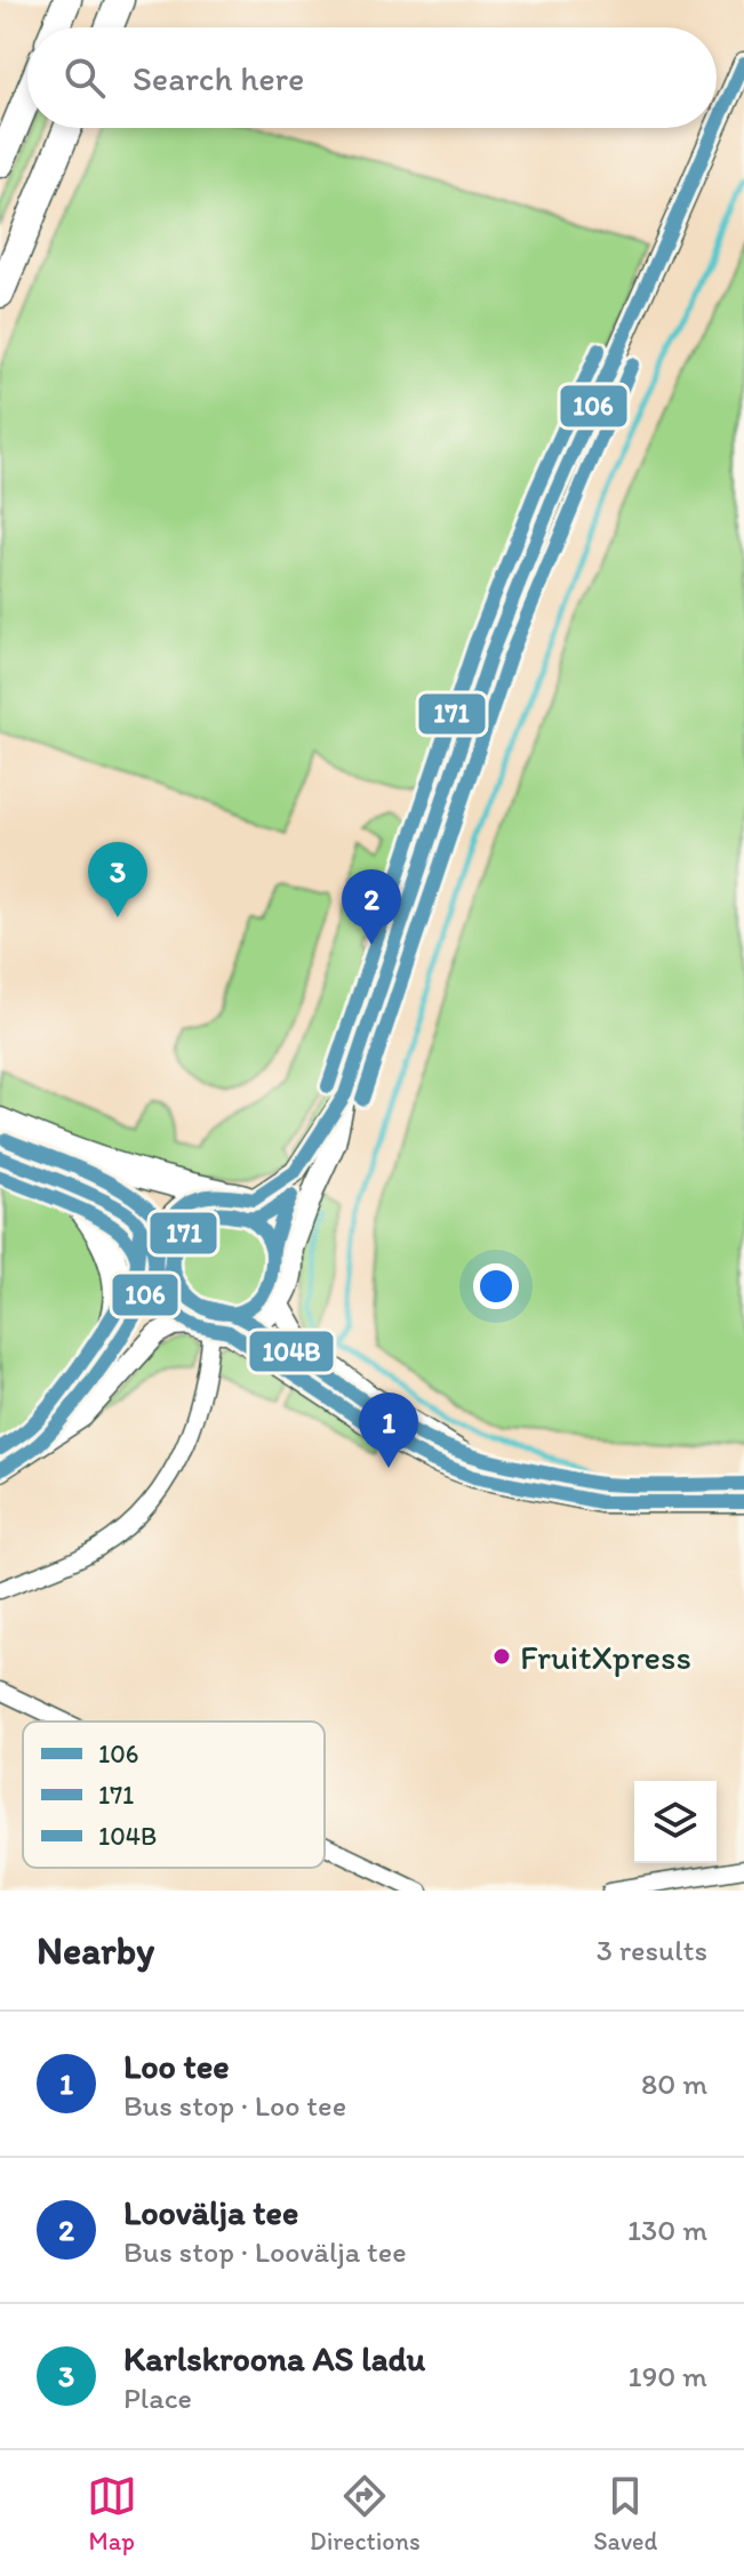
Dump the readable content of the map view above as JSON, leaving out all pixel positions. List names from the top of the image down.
{
  "places": ["FruitXpress"],
  "lines": ["transit line 106", "transit line 171", "transit line 104B"],
  "legend": ["106", "171", "104B"],
  "page": {
    "search": "Search here",
    "pins": ["3", "2", "1"],
    "heading": ["Nearby", "3 results"],
    "list": [
      {
        "mark": "1",
        "name": "Loo tee",
        "note": "Bus stop · Loo tee",
        "value": "80 m"
      },
      {
        "mark": "2",
        "name": "Loovälja tee",
        "note": "Bus stop · Loovälja tee",
        "value": "130 m"
      },
      {
        "mark": "3",
        "name": "Karlskroona AS ladu",
        "note": "Place",
        "value": "190 m"
      }
    ],
    "nav": ["Map", "Directions", "Saved"]
  }
}
